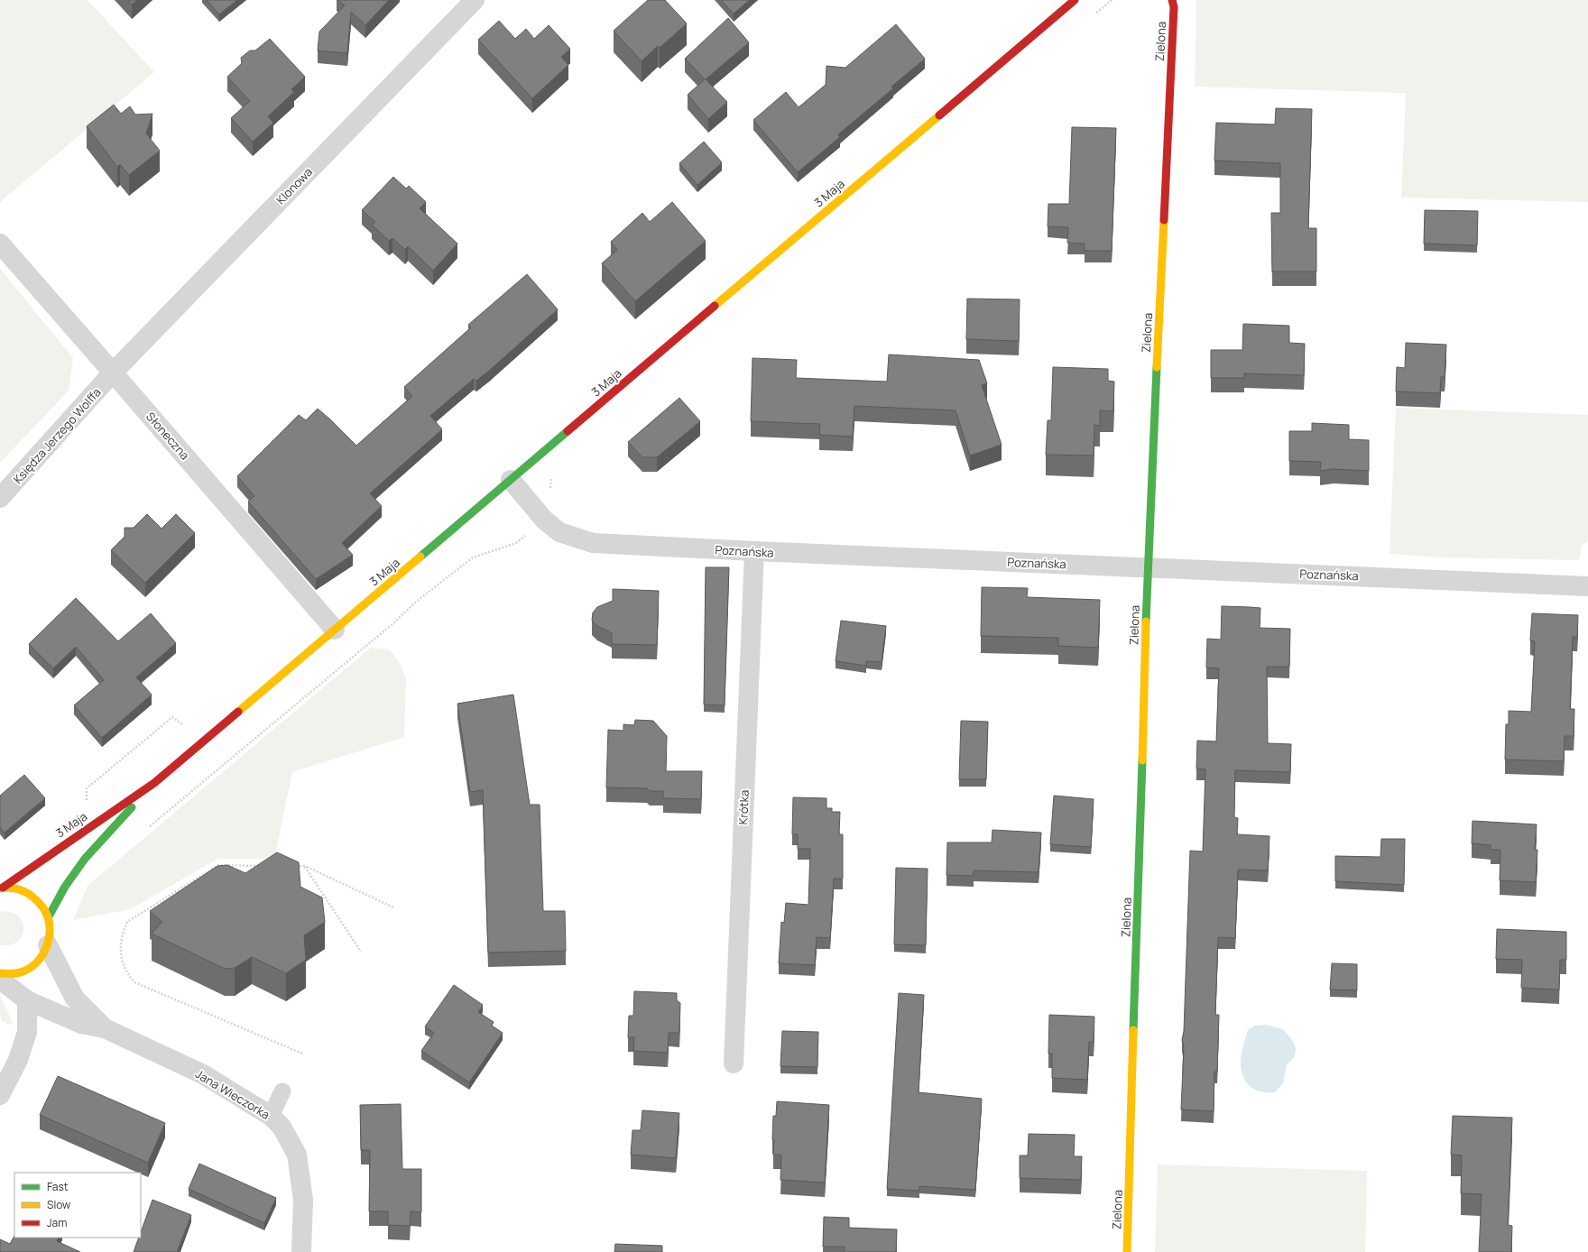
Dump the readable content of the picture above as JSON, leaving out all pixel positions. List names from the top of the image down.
{
  "streets": {
    "street": [
      "Zielona",
      "Klonowa",
      "3 Maja",
      "Księdza Jerzego Wolffa",
      "Słoneczna",
      "Poznańska",
      "Krótka",
      "Jana Wieczorka"
    ]
  },
  "crossings": [
    ["Zielona", "Poznańska"],
    ["Klonowa", "Księdza Jerzego Wolffa"],
    ["Klonowa", "Słoneczna"],
    ["3 Maja", "Słoneczna"],
    ["3 Maja", "Poznańska"],
    ["Księdza Jerzego Wolffa", "Słoneczna"],
    ["Poznańska", "Krótka"]
  ],
  "legend": ["Fast", "Slow", "Jam"]
}
